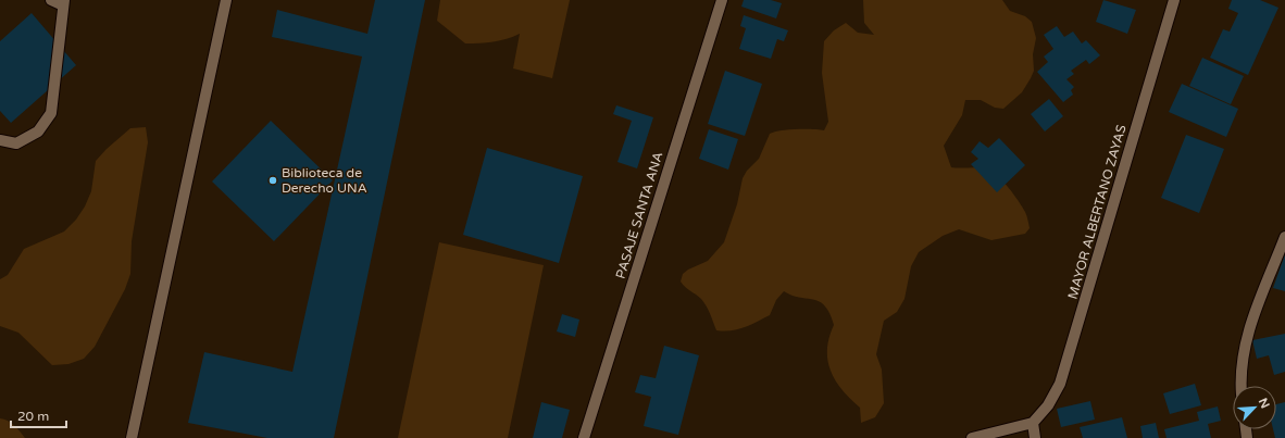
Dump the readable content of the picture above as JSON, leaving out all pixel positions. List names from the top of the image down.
{
  "streets": {
    "street": ["MAYOR ALBERTANO ZAYAS", "PASAJE SANTA ANA"]
  },
  "places": ["Biblioteca de Derecho UNA"],
  "scale_bar": "20 m",
  "north": "top right"
}
